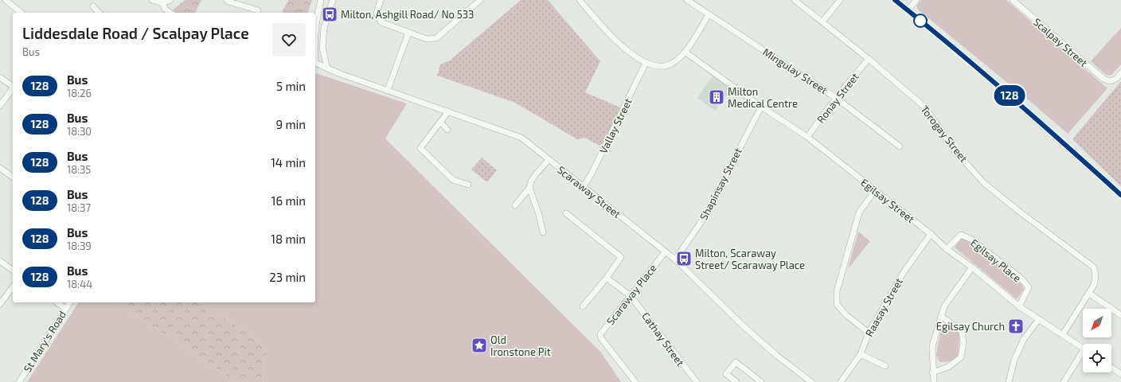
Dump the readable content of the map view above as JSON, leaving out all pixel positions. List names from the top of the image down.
{
  "streets": {
    "street": [
      "Scalpay Street",
      "Mingulay Street",
      "Ronay Street",
      "Vallay Street",
      "Torogay Street",
      "Shapinsay Street",
      "Scaraway Street",
      "Egilsay Street",
      "Egilsay Place",
      "Scaraway Place",
      "Raasay Street",
      "Cathay Street",
      "St Mary's Road"
    ]
  },
  "crossings": [
    ["Mingulay Street", "Ronay Street"],
    ["Ronay Street", "Torogay Street"],
    ["Ronay Street", "Egilsay Street"],
    ["Vallay Street", "Scaraway Street"],
    ["Torogay Street", "Egilsay Street"],
    ["Shapinsay Street", "Scaraway Street"],
    ["Shapinsay Street", "Egilsay Street"],
    ["Scaraway Street", "Scaraway Place"],
    ["Egilsay Street", "Egilsay Place"],
    ["Egilsay Street", "Raasay Street"],
    ["Scaraway Place", "Cathay Street"]
  ],
  "places": {
    "bus stop": ["Milton, Ashgill Road/ No 533", "Milton, Scaraway Street/ Scaraway Place"],
    "building": ["Milton Medical Centre"],
    "church": ["Egilsay Church"],
    "place": ["Old Ironstone Pit"]
  },
  "lines": ["bus line 128"],
  "north": "bottom left",
  "page": {
    "on_map": "128",
    "heading": ["Liddesdale Road / Scalpay Place", "Bus"],
    "list": [
      {
        "mark": "128",
        "name": "Bus",
        "note": "18:26",
        "value": "5 min"
      },
      {
        "mark": "128",
        "name": "Bus",
        "note": "18:30",
        "value": "9 min"
      },
      {
        "mark": "128",
        "name": "Bus",
        "note": "18:35",
        "value": "14 min"
      },
      {
        "mark": "128",
        "name": "Bus",
        "note": "18:37",
        "value": "16 min"
      },
      {
        "mark": "128",
        "name": "Bus",
        "note": "18:39",
        "value": "18 min"
      },
      {
        "mark": "128",
        "name": "Bus",
        "note": "18:44",
        "value": "23 min"
      }
    ]
  }
}
